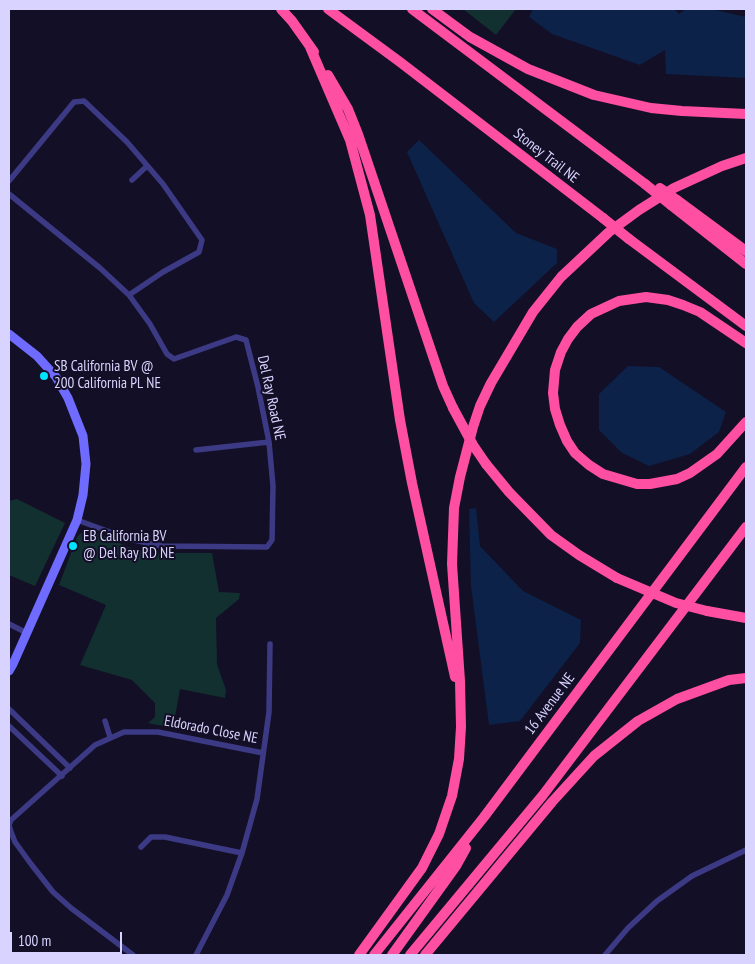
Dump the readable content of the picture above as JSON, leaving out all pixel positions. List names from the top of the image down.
{
  "streets": {
    "highway": ["Stoney Trail NE", "16 Avenue NE"],
    "street": ["Del Ray Road NE", "Eldorado Close NE"]
  },
  "places": ["SB California BV @ 200 California PL NE", "EB California BV @ Del Ray RD NE"],
  "scale_bar": "100 m"
}
